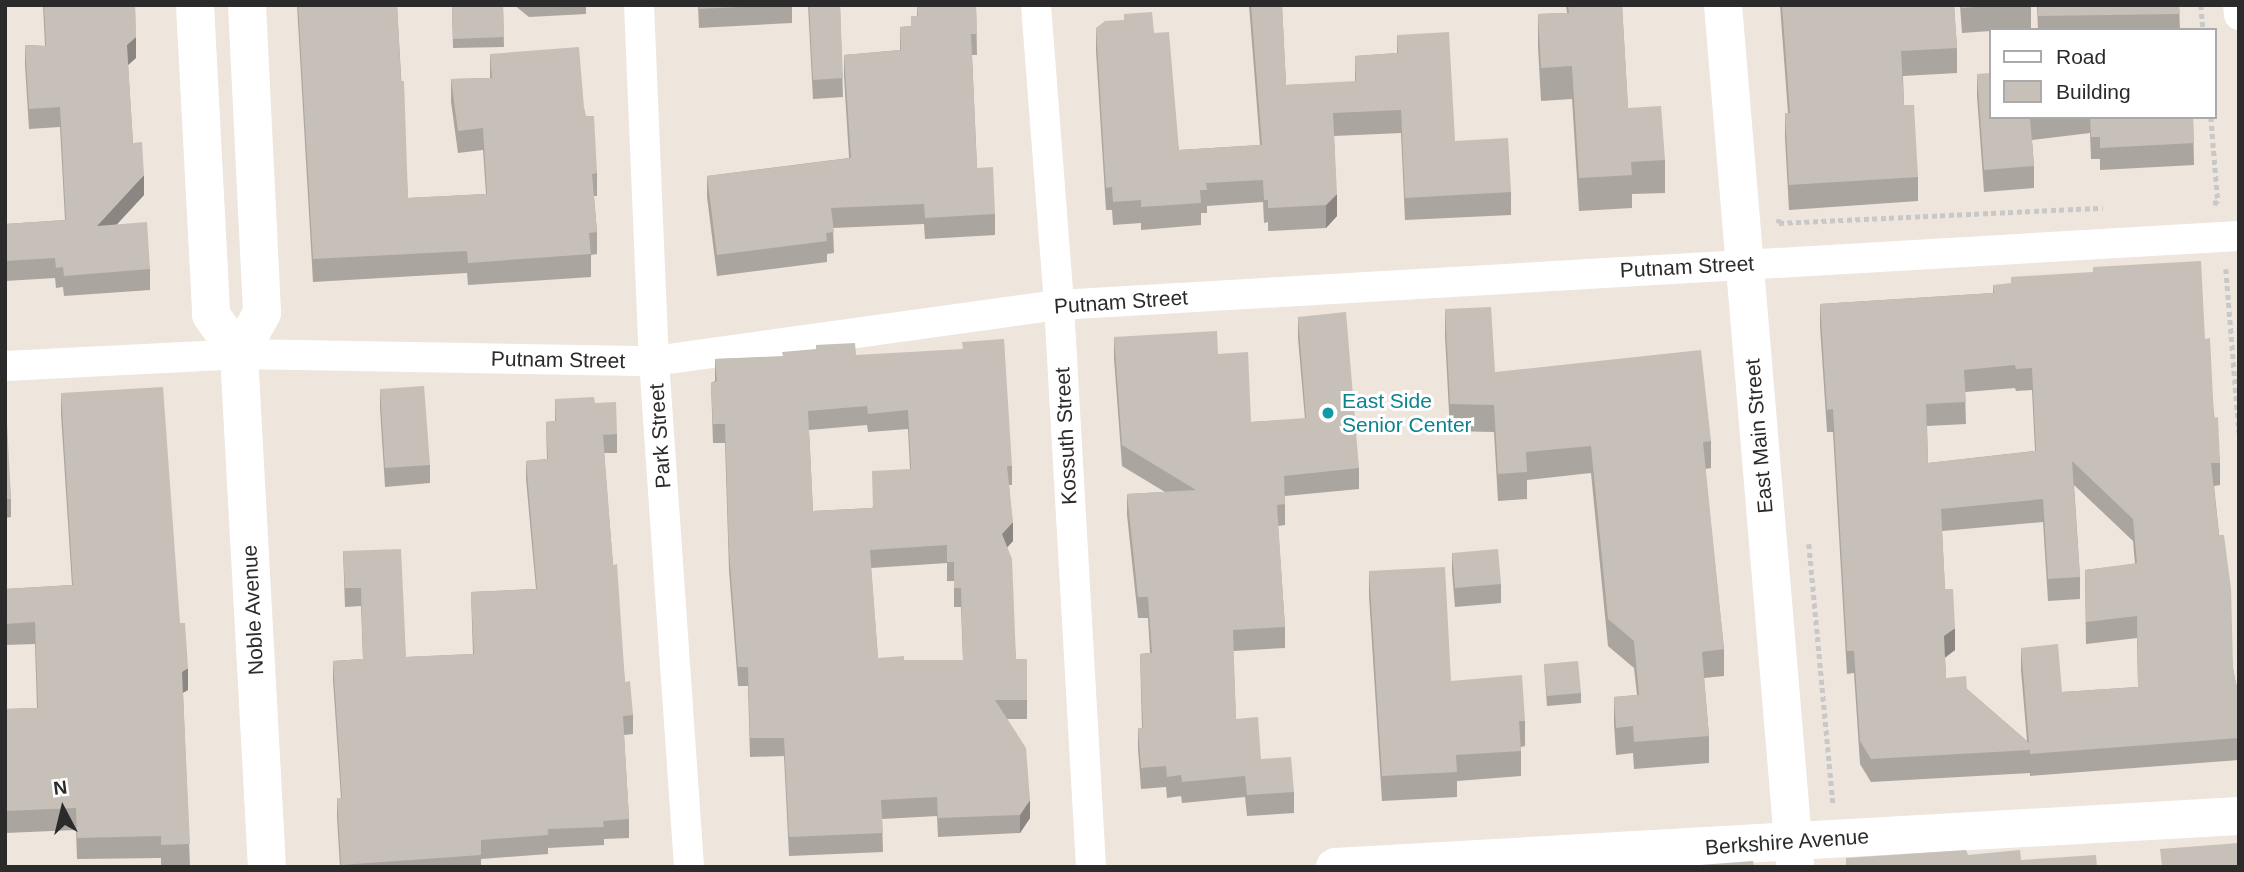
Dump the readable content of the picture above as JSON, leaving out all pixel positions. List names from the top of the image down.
{
  "streets": {
    "main road": ["East Main Street", "Noble Avenue", "Berkshire Avenue"],
    "street": ["Putnam Street", "Park Street", "Kossuth Street"]
  },
  "crossings": [
    ["Putnam Street", "Park Street"],
    ["Putnam Street", "Kossuth Street"],
    ["Putnam Street", "East Main Street"],
    ["Putnam Street", "Noble Avenue"],
    ["East Main Street", "Berkshire Avenue"]
  ],
  "places": ["East Side Senior Center"],
  "legend": ["Road", "Building"],
  "north": "top"
}
